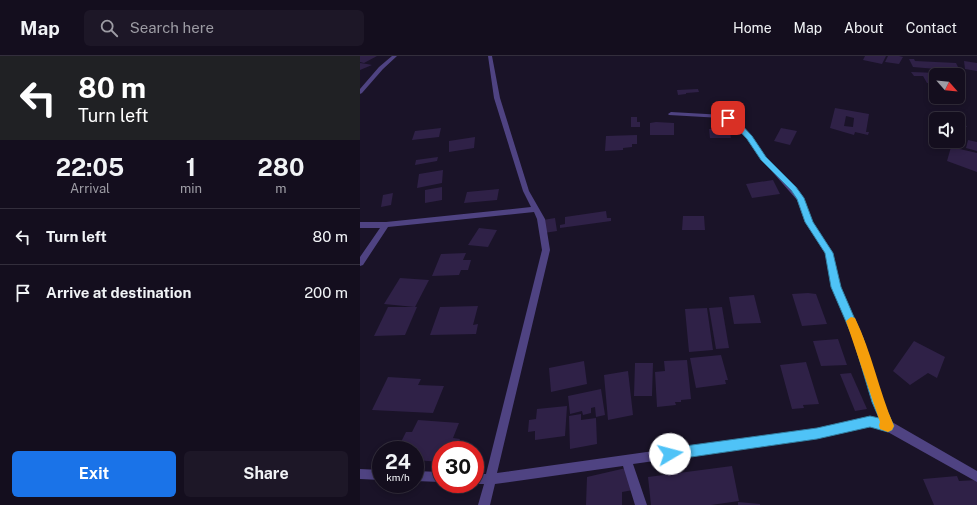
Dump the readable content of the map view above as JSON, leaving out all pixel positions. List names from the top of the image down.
{
  "north": "bottom right",
  "page": {
    "header": "Map",
    "search": "Search here",
    "nav": [
      "Home",
      "Map",
      "About",
      "Contact"
    ],
    "turn": ["80 m", "Turn left"],
    "eta": [
      "22:05",
      "Arrival",
      "1",
      "min",
      "280",
      "m"
    ],
    "list": [
      {
        "name": "Turn left",
        "value": "80 m"
      },
      {
        "name": "Arrive at destination",
        "value": "200 m"
      }
    ],
    "speed": "24 km/h",
    "limit": "30",
    "buttons": ["Exit", "Share"]
  }
}
